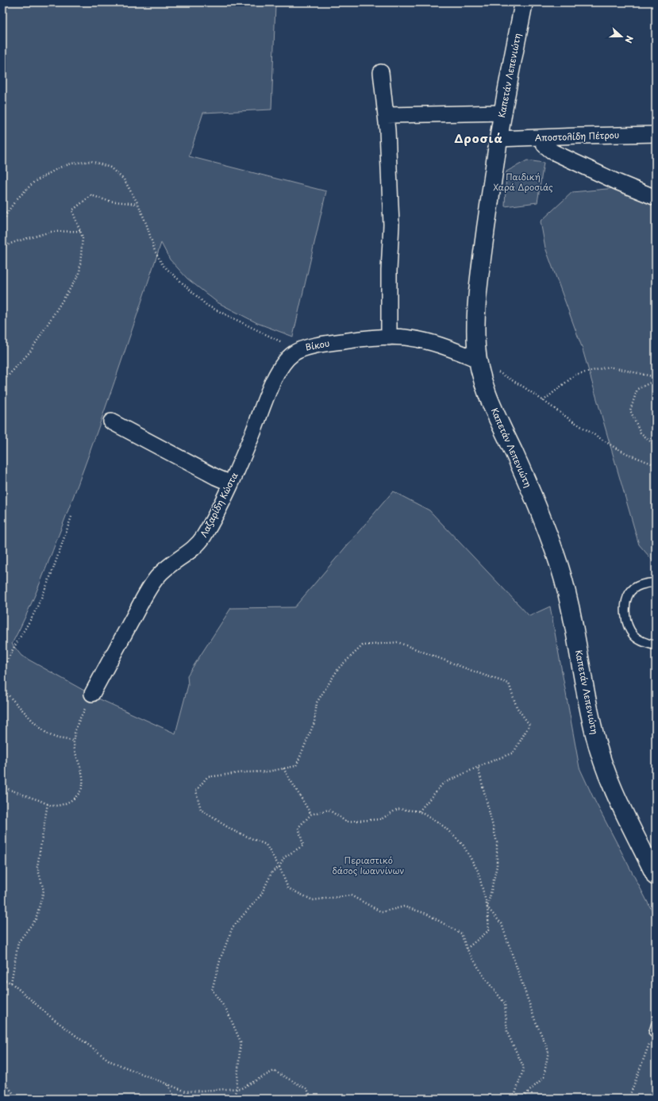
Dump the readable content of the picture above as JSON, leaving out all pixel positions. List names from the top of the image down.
{
  "streets": {
    "street": [
      "Καπετάν Λεπενιώτη",
      "Αποστολίδη Πέτρου",
      "Βίκου",
      "Λαζαρίδη Κώστα"
    ]
  },
  "crossings": [
    ["Καπετάν Λεπενιώτη", "Αποστολίδη Πέτρου"],
    ["Καπετάν Λεπενιώτη", "Βίκου"],
    ["Βίκου", "Λαζαρίδη Κώστα"]
  ],
  "districts": ["Δροσιά"],
  "parks": ["Παιδική Χαρά Δροσιάς", "Περιαστικό δάσος Ιωαννίνων"],
  "north": "right"
}
